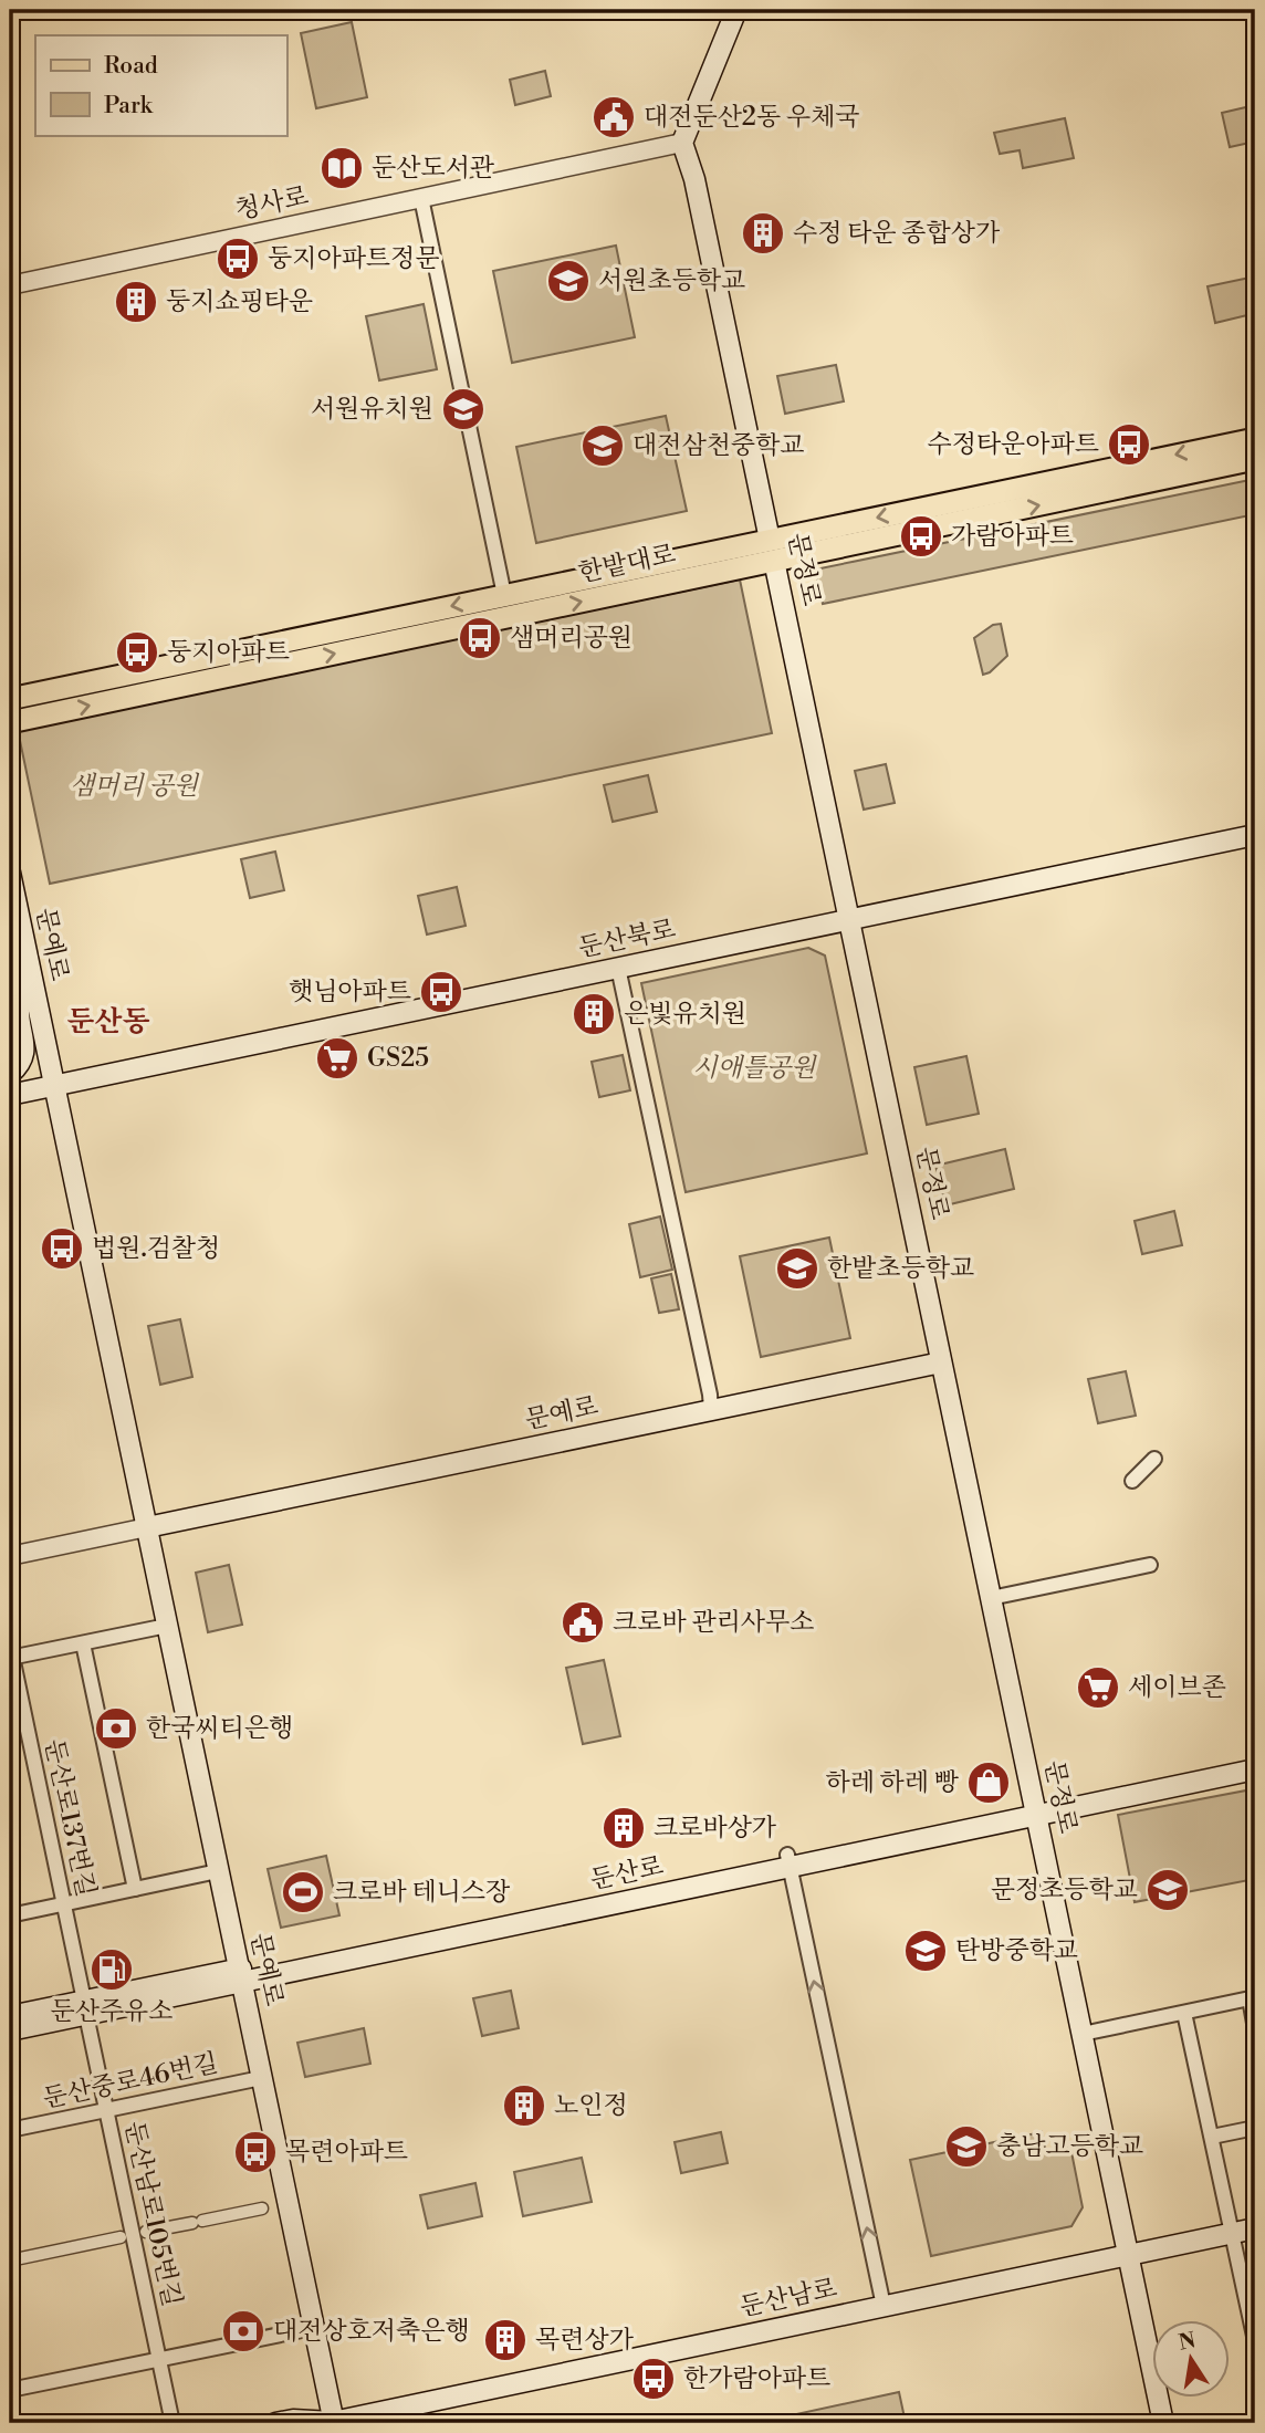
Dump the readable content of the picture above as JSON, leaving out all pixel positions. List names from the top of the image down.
{
  "streets": {
    "main road": [
      "한밭대로",
      "문정로",
      "둔산북로",
      "문예로",
      "둔산로",
      "둔산남로"
    ],
    "street": [
      "청사로",
      "둔산로137번길",
      "둔산중로46번길",
      "둔산남로105번길"
    ]
  },
  "crossings": [
    ["청사로", "문정로"],
    ["한밭대로", "문정로"],
    ["문정로", "둔산북로"],
    ["문정로", "문예로"],
    ["문정로", "둔산로"],
    ["문정로", "둔산남로"],
    ["둔산북로", "문예로"],
    ["문예로", "둔산로"],
    ["문예로", "둔산중로46번길"],
    ["문예로", "둔산남로"],
    ["둔산로137번길", "둔산로"],
    ["둔산로137번길", "둔산남로105번길"],
    ["둔산로", "둔산남로105번길"],
    ["둔산중로46번길", "둔산남로105번길"]
  ],
  "districts": ["둔산동"],
  "parks": ["샘머리 공원", "시애틀공원"],
  "places": {
    "public building": ["대전둔산2동 우체국", "크로바 관리사무소"],
    "library": ["둔산도서관"],
    "building": [
      "수정 타운 종합상가",
      "둥지쇼핑타운",
      "은빛유치원",
      "크로바상가",
      "노인정",
      "목련상가"
    ],
    "bus stop": [
      "둥지아파트정문",
      "수정타운아파트",
      "가람아파트",
      "샘머리공원",
      "둥지아파트",
      "햇님아파트",
      "법원.검찰청",
      "목련아파트",
      "한가람아파트"
    ],
    "school or university": [
      "서원초등학교",
      "서원유치원",
      "대전삼천중학교",
      "한밭초등학교",
      "문정초등학교",
      "탄방중학교",
      "충남고등학교"
    ],
    "supermarket": ["GS25", "세이브존"],
    "bank": ["한국씨티은행", "대전상호저축은행"],
    "shop": ["하레 하레 빵"],
    "sports": ["크로바 테니스장"],
    "fuel station": ["둔산주유소"]
  },
  "legend": ["Road", "Park"],
  "north": "top"
}
